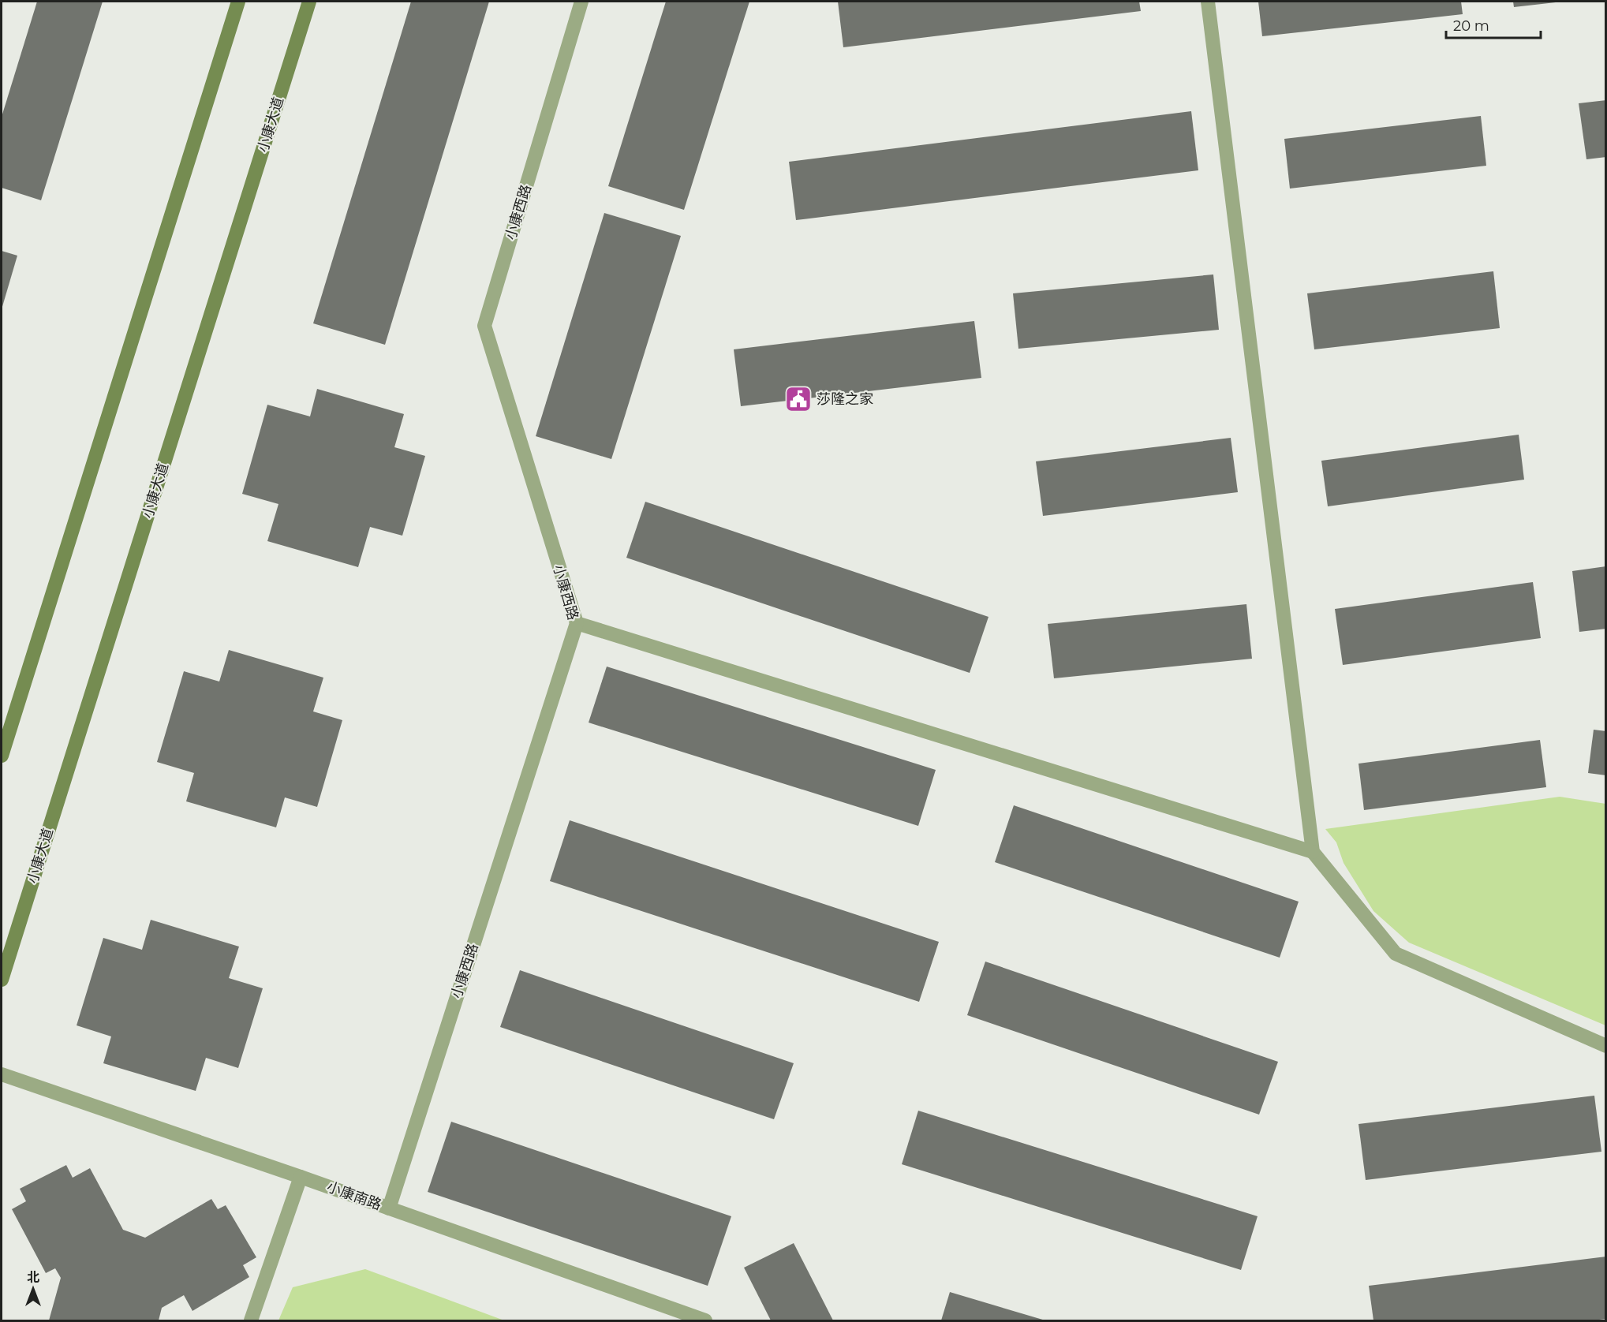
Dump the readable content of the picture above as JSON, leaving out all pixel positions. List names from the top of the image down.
{
  "streets": {
    "main road": ["小康大道"],
    "lane": ["小康西路", "小康南路"]
  },
  "crossings": [
    ["小康西路", "小康南路"]
  ],
  "places": {
    "public building": ["莎隆之家"]
  },
  "scale_bar": "20 m",
  "north": "top"
}
